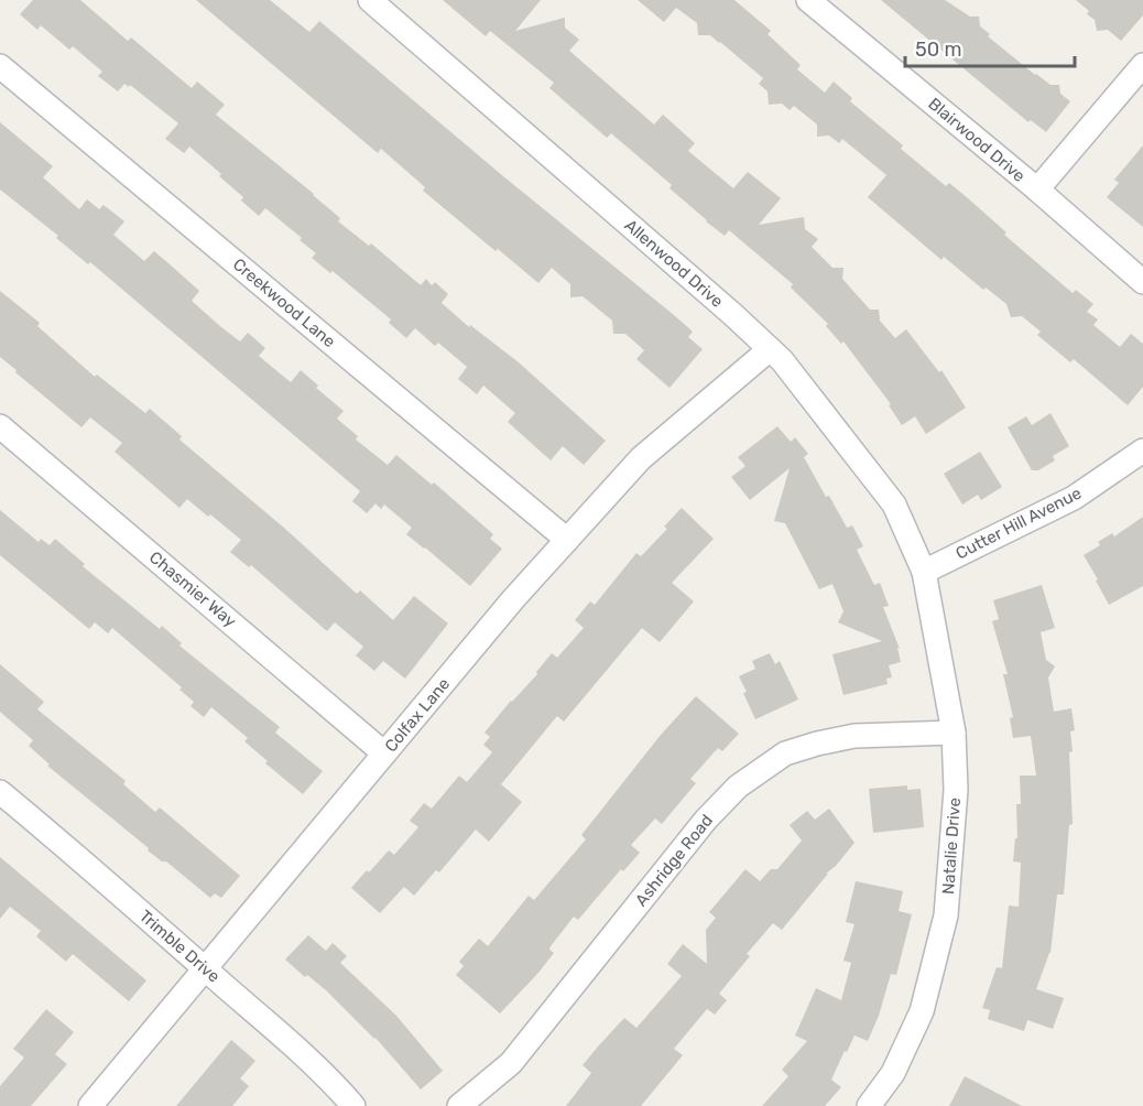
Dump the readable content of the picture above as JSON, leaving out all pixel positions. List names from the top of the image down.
{
  "streets": {
    "street": [
      "Blairwood Drive",
      "Allenwood Drive",
      "Creekwood Lane",
      "Cutter Hill Avenue",
      "Chasmier Way",
      "Colfax Lane",
      "Natalie Drive",
      "Ashridge Road",
      "Trimble Drive"
    ]
  },
  "crossings": [
    ["Allenwood Drive", "Cutter Hill Avenue"],
    ["Allenwood Drive", "Colfax Lane"],
    ["Allenwood Drive", "Natalie Drive"],
    ["Creekwood Lane", "Colfax Lane"],
    ["Cutter Hill Avenue", "Natalie Drive"],
    ["Chasmier Way", "Colfax Lane"],
    ["Colfax Lane", "Trimble Drive"],
    ["Natalie Drive", "Ashridge Road"]
  ],
  "scale_bar": "50 m"
}
